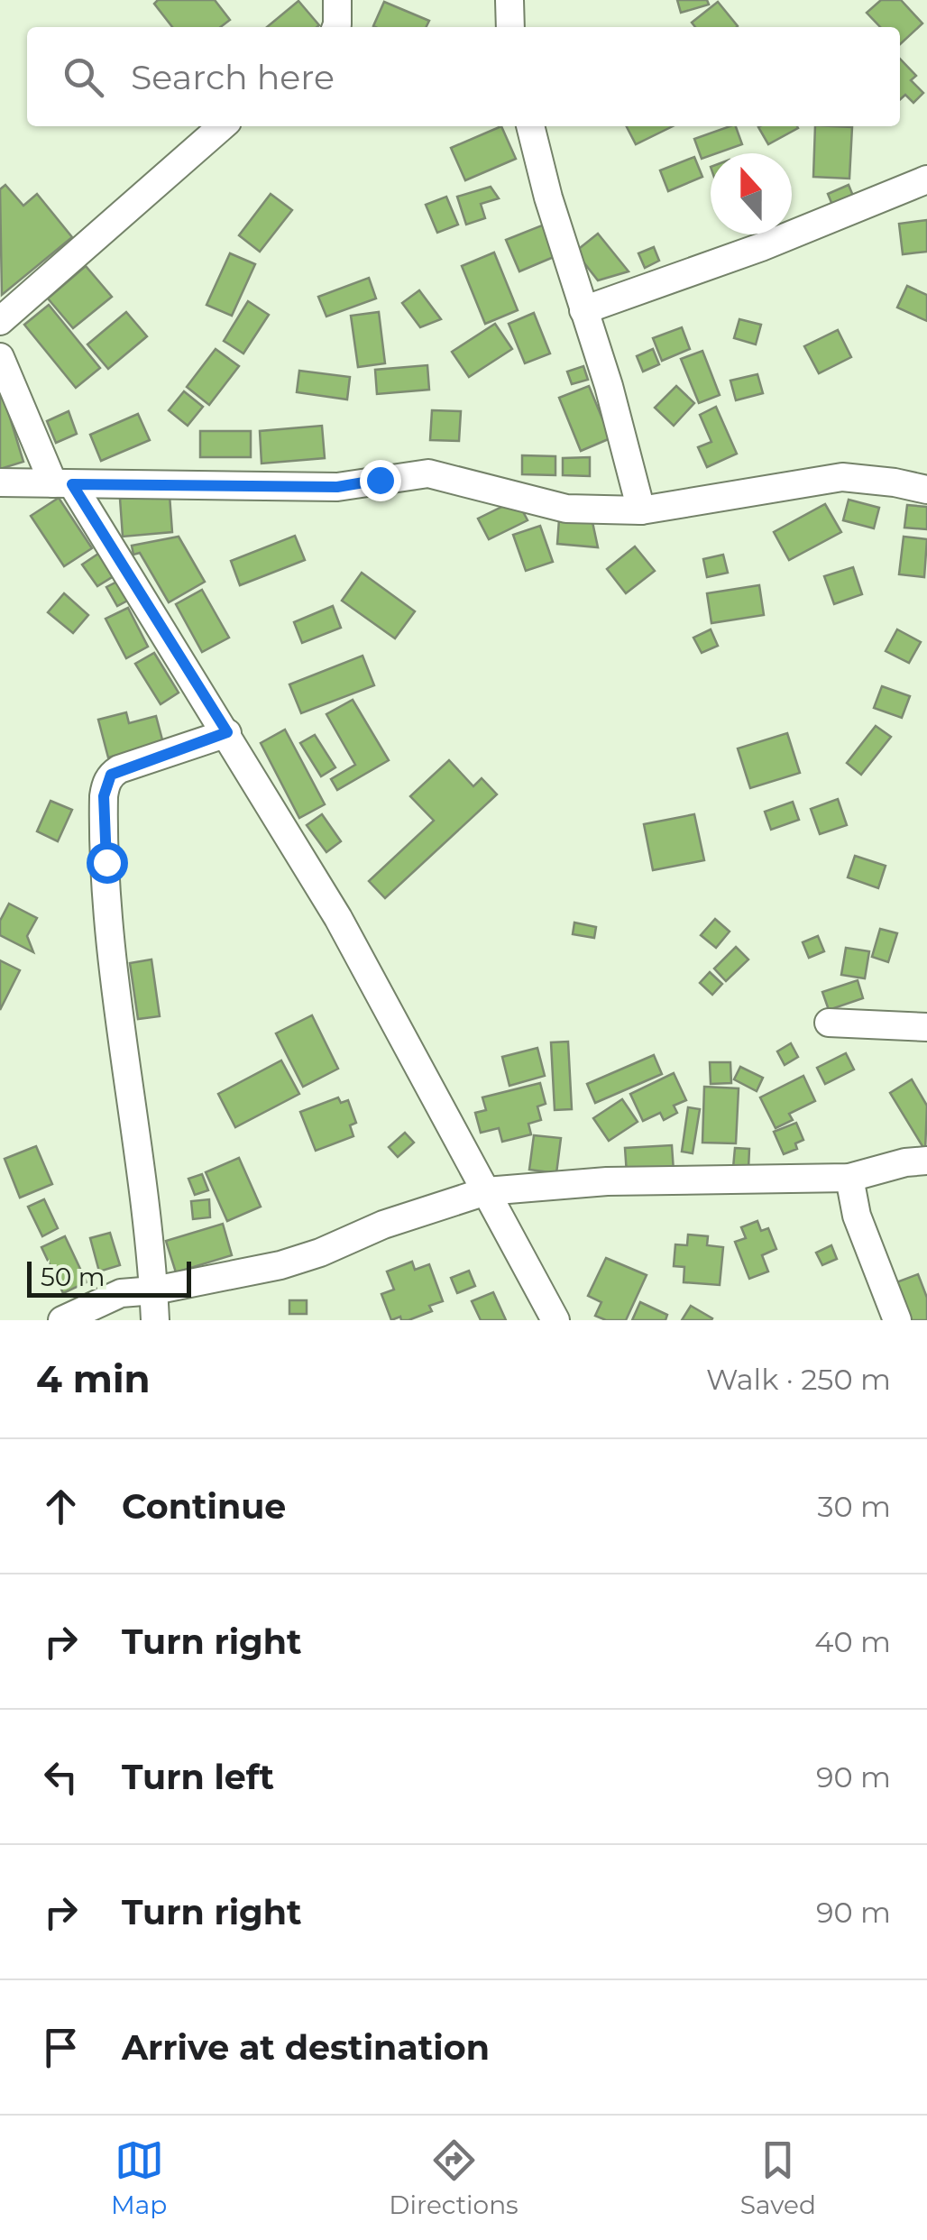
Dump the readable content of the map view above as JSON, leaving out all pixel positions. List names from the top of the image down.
{
  "scale_bar": "50 m",
  "north": "top",
  "page": {
    "search": "Search here",
    "scale": "50 m",
    "heading": ["4 min", "Walk · 250 m"],
    "list": [
      ["Continue", "30 m"],
      ["Turn right", "40 m"],
      ["Turn left", "90 m"],
      ["Turn right", "90 m"],
      "Arrive at destination"
    ],
    "nav": ["Map", "Directions", "Saved"]
  }
}
